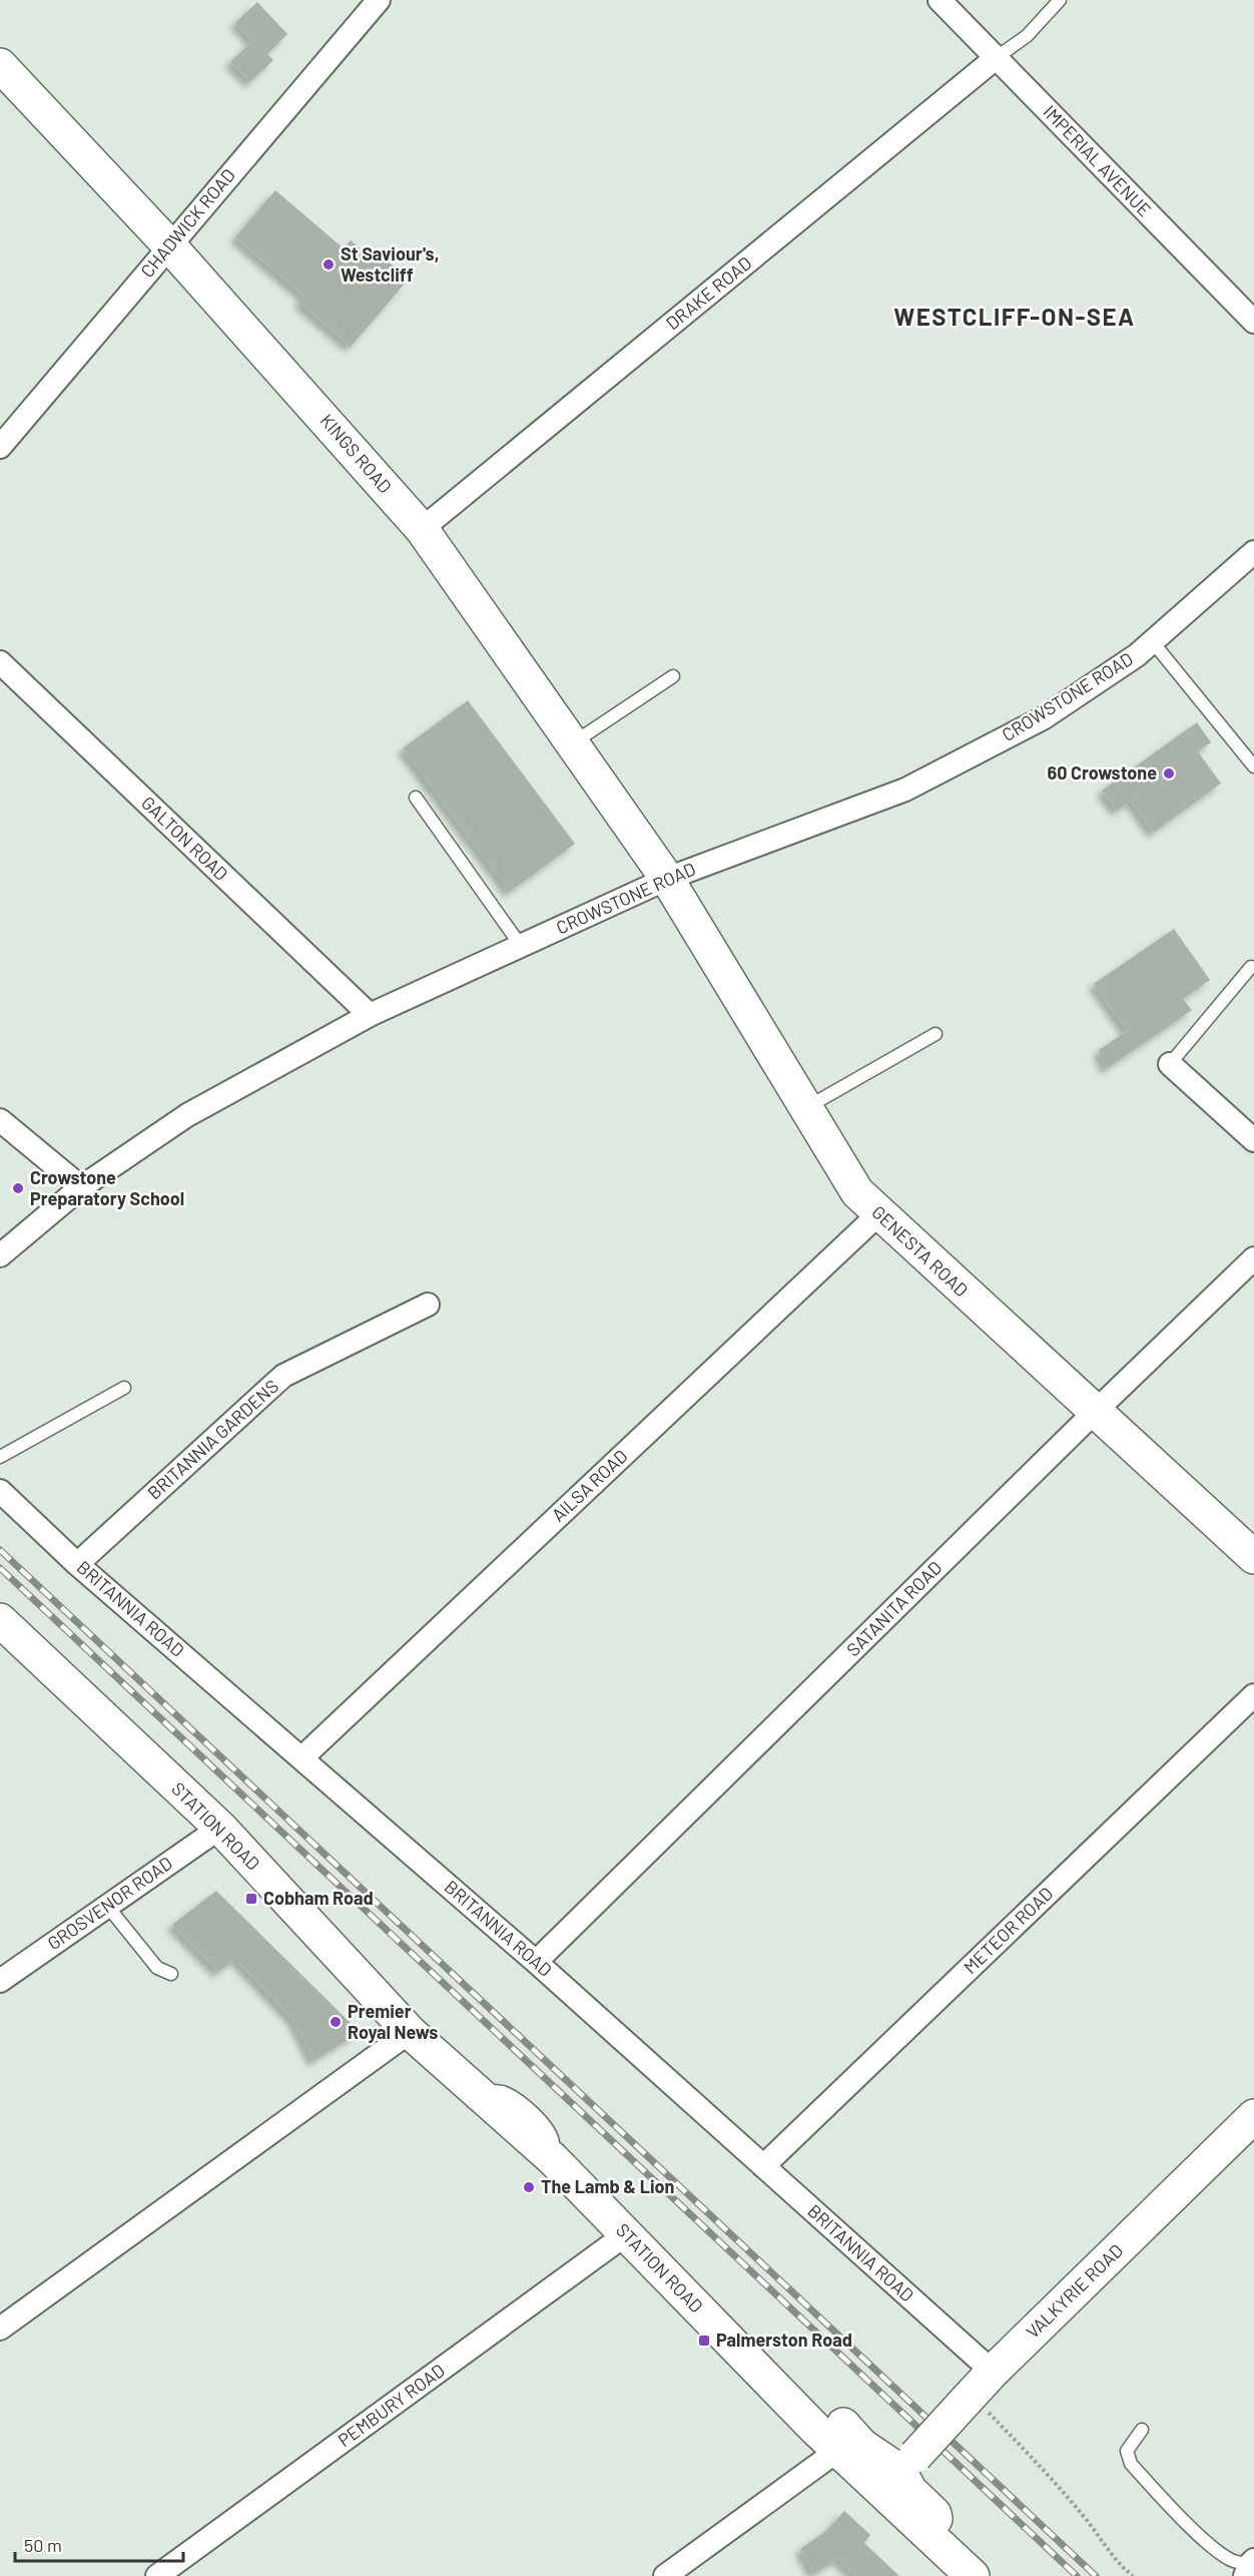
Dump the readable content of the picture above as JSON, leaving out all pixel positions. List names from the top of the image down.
{
  "streets": {
    "street": [
      "IMPERIAL AVENUE",
      "CHADWICK ROAD",
      "DRAKE ROAD",
      "KINGS ROAD",
      "CROWSTONE ROAD",
      "GALTON ROAD",
      "GENESTA ROAD",
      "BRITANNIA GARDENS",
      "AILSA ROAD",
      "BRITANNIA ROAD",
      "SATANITA ROAD",
      "STATION ROAD",
      "GROSVENOR ROAD",
      "METEOR ROAD",
      "VALKYRIE ROAD",
      "PEMBURY ROAD"
    ]
  },
  "crossings": [
    ["IMPERIAL AVENUE", "DRAKE ROAD"],
    ["CHADWICK ROAD", "KINGS ROAD"],
    ["DRAKE ROAD", "KINGS ROAD"],
    ["KINGS ROAD", "CROWSTONE ROAD"],
    ["KINGS ROAD", "GENESTA ROAD"],
    ["CROWSTONE ROAD", "GALTON ROAD"],
    ["CROWSTONE ROAD", "GENESTA ROAD"],
    ["GENESTA ROAD", "AILSA ROAD"],
    ["GENESTA ROAD", "SATANITA ROAD"],
    ["BRITANNIA GARDENS", "BRITANNIA ROAD"],
    ["AILSA ROAD", "BRITANNIA ROAD"],
    ["BRITANNIA ROAD", "SATANITA ROAD"],
    ["BRITANNIA ROAD", "METEOR ROAD"],
    ["BRITANNIA ROAD", "VALKYRIE ROAD"],
    ["STATION ROAD", "GROSVENOR ROAD"],
    ["STATION ROAD", "PEMBURY ROAD"]
  ],
  "districts": ["WESTCLIFF-ON-SEA"],
  "places": {
    "other": [
      "St Saviour's, Westcliff",
      "60 Crowstone",
      "Crowstone Preparatory School",
      "Premier Royal News",
      "The Lamb & Lion"
    ],
    "transit": ["Cobham Road", "Palmerston Road"]
  },
  "scale_bar": "50 m"
}
